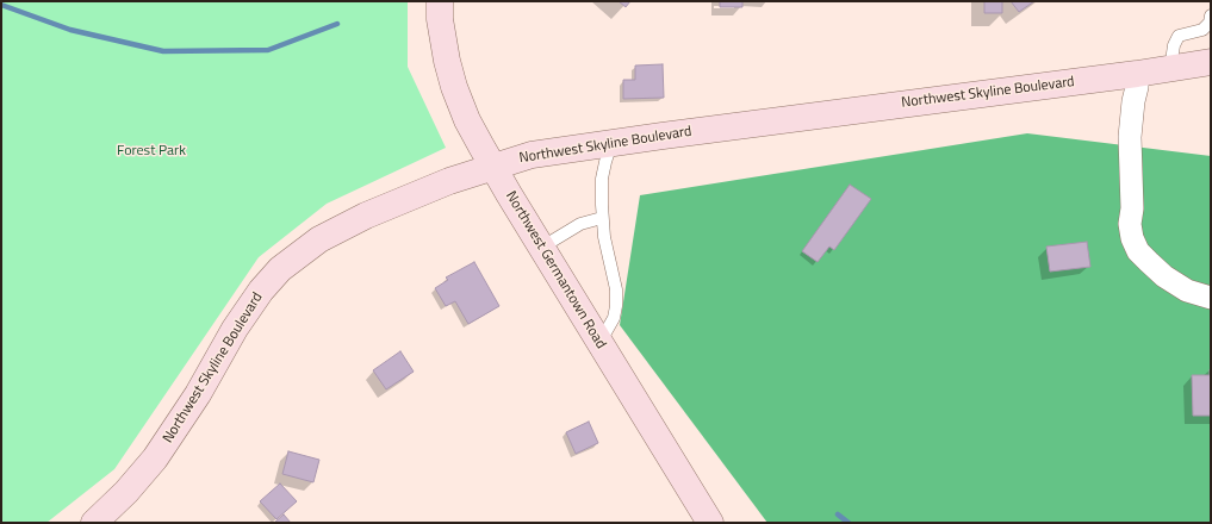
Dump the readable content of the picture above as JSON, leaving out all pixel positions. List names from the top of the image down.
{
  "streets": {
    "main road": ["Northwest Skyline Boulevard", "Northwest Germantown Road"]
  },
  "crossings": [
    ["Northwest Skyline Boulevard", "Northwest Germantown Road"]
  ],
  "parks": ["Forest Park"]
}
